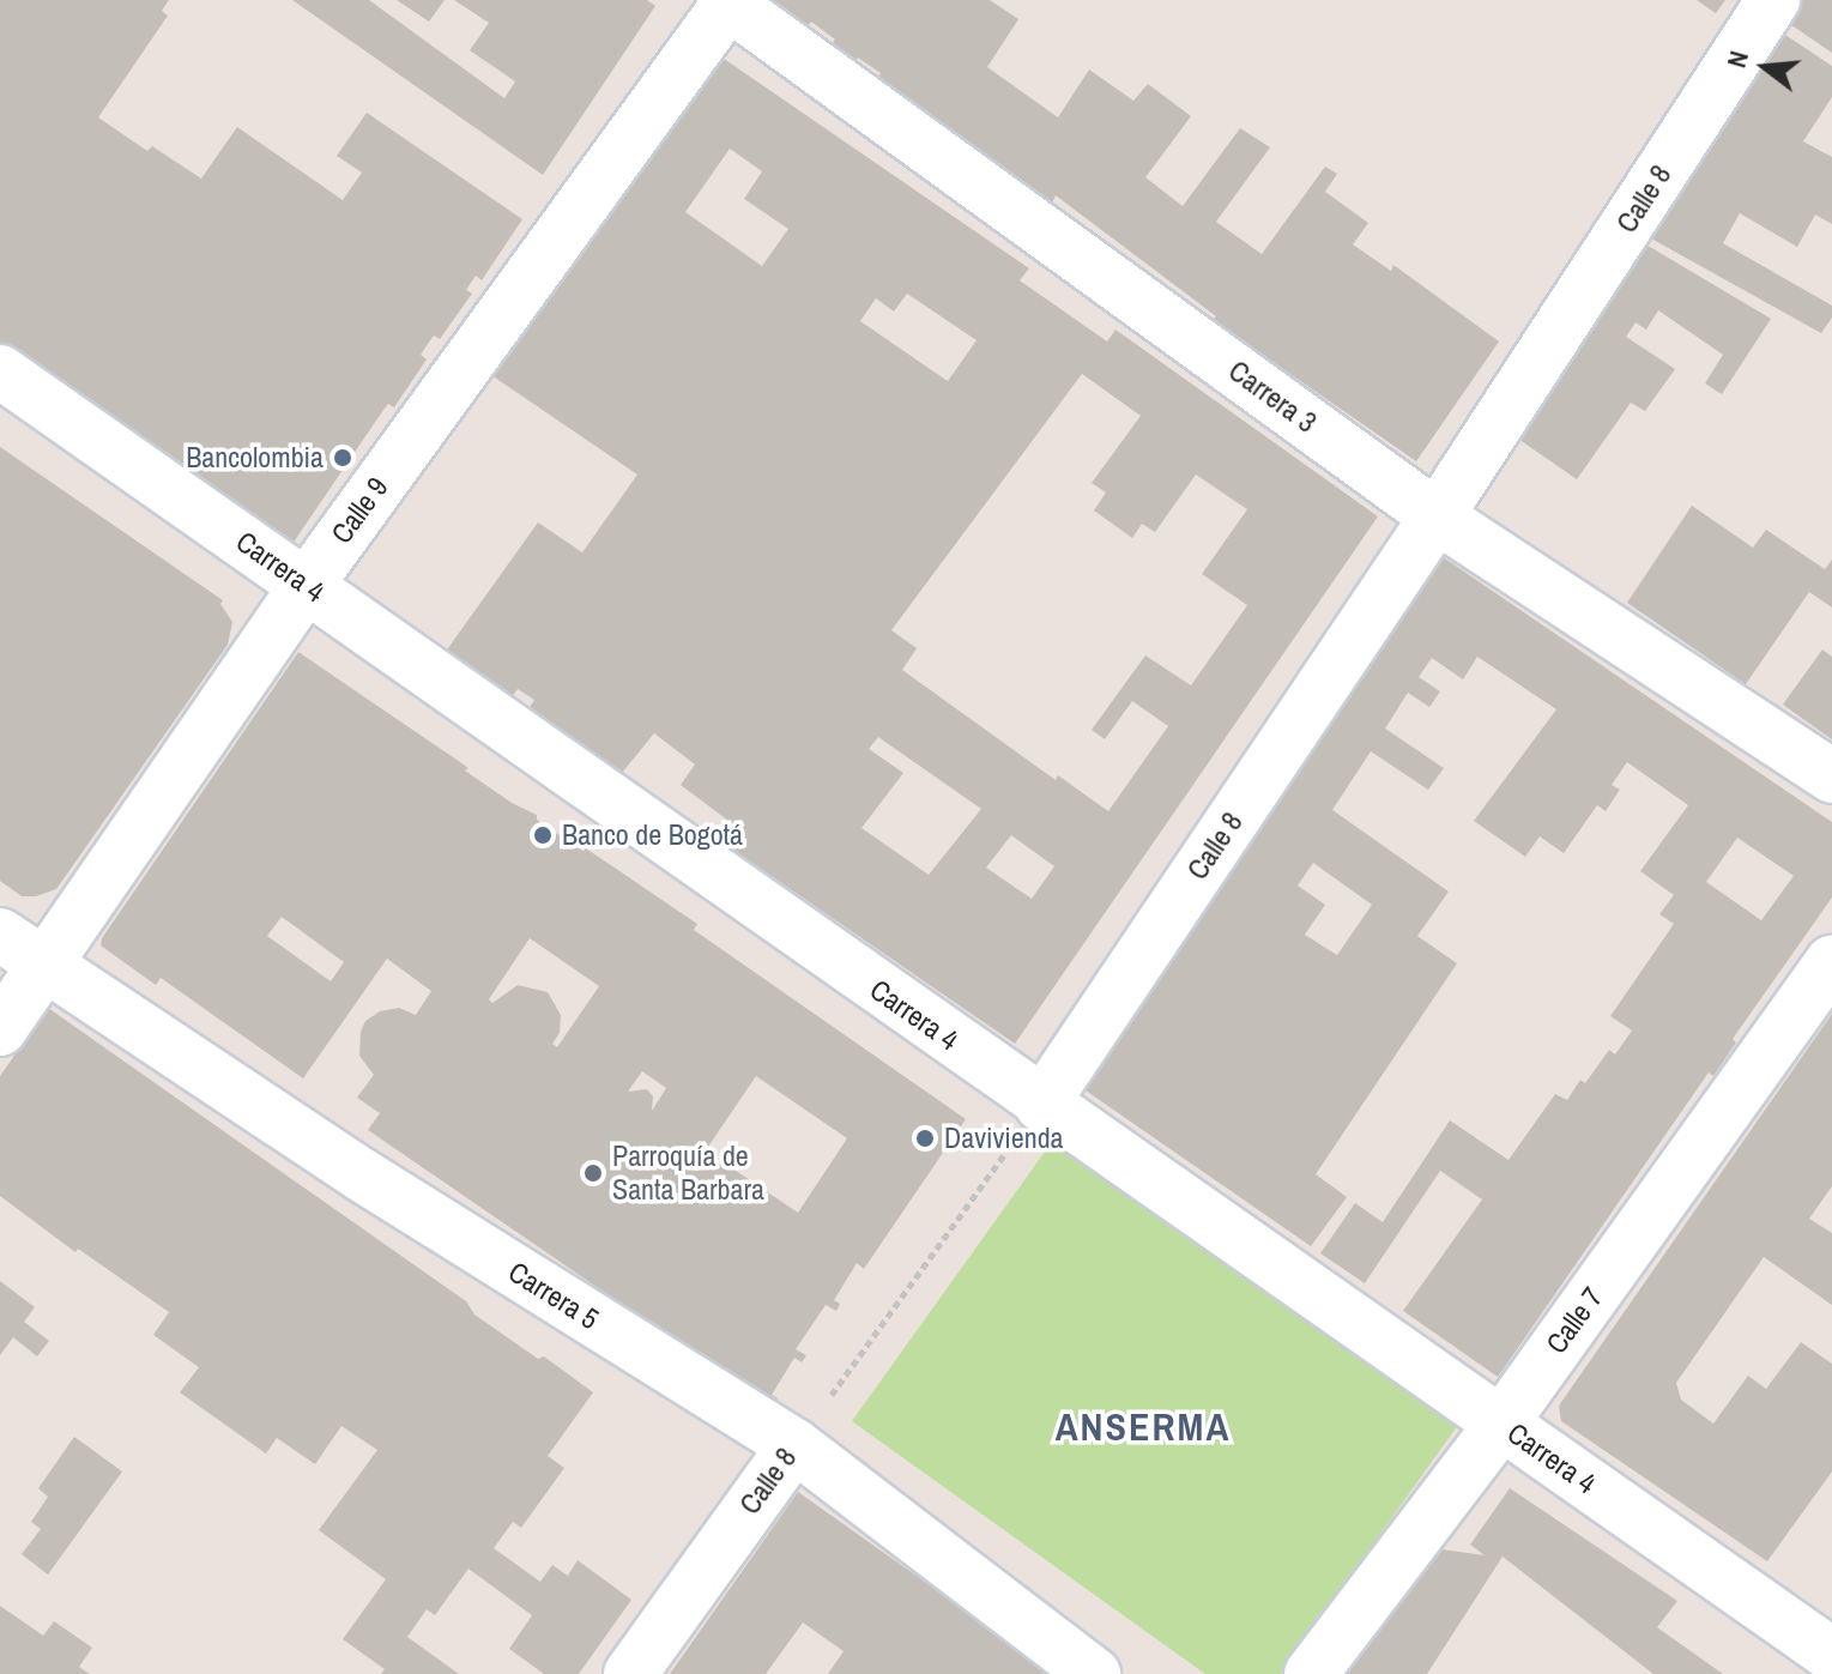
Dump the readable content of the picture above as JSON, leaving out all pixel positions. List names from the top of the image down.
{
  "streets": {
    "street": [
      "Calle 8",
      "Carrera 3",
      "Calle 9",
      "Carrera 4",
      "Carrera 5",
      "Calle 7"
    ]
  },
  "crossings": [
    ["Calle 8", "Carrera 3"],
    ["Calle 8", "Carrera 4"],
    ["Calle 8", "Carrera 5"],
    ["Carrera 3", "Calle 9"],
    ["Calle 9", "Carrera 4"],
    ["Calle 9", "Carrera 5"],
    ["Carrera 4", "Calle 7"]
  ],
  "districts": ["ANSERMA"],
  "places": [
    "Bancolombia",
    "Banco de Bogotá",
    "Davivienda",
    "Parroquía de Santa Barbara"
  ],
  "north": "left"
}
